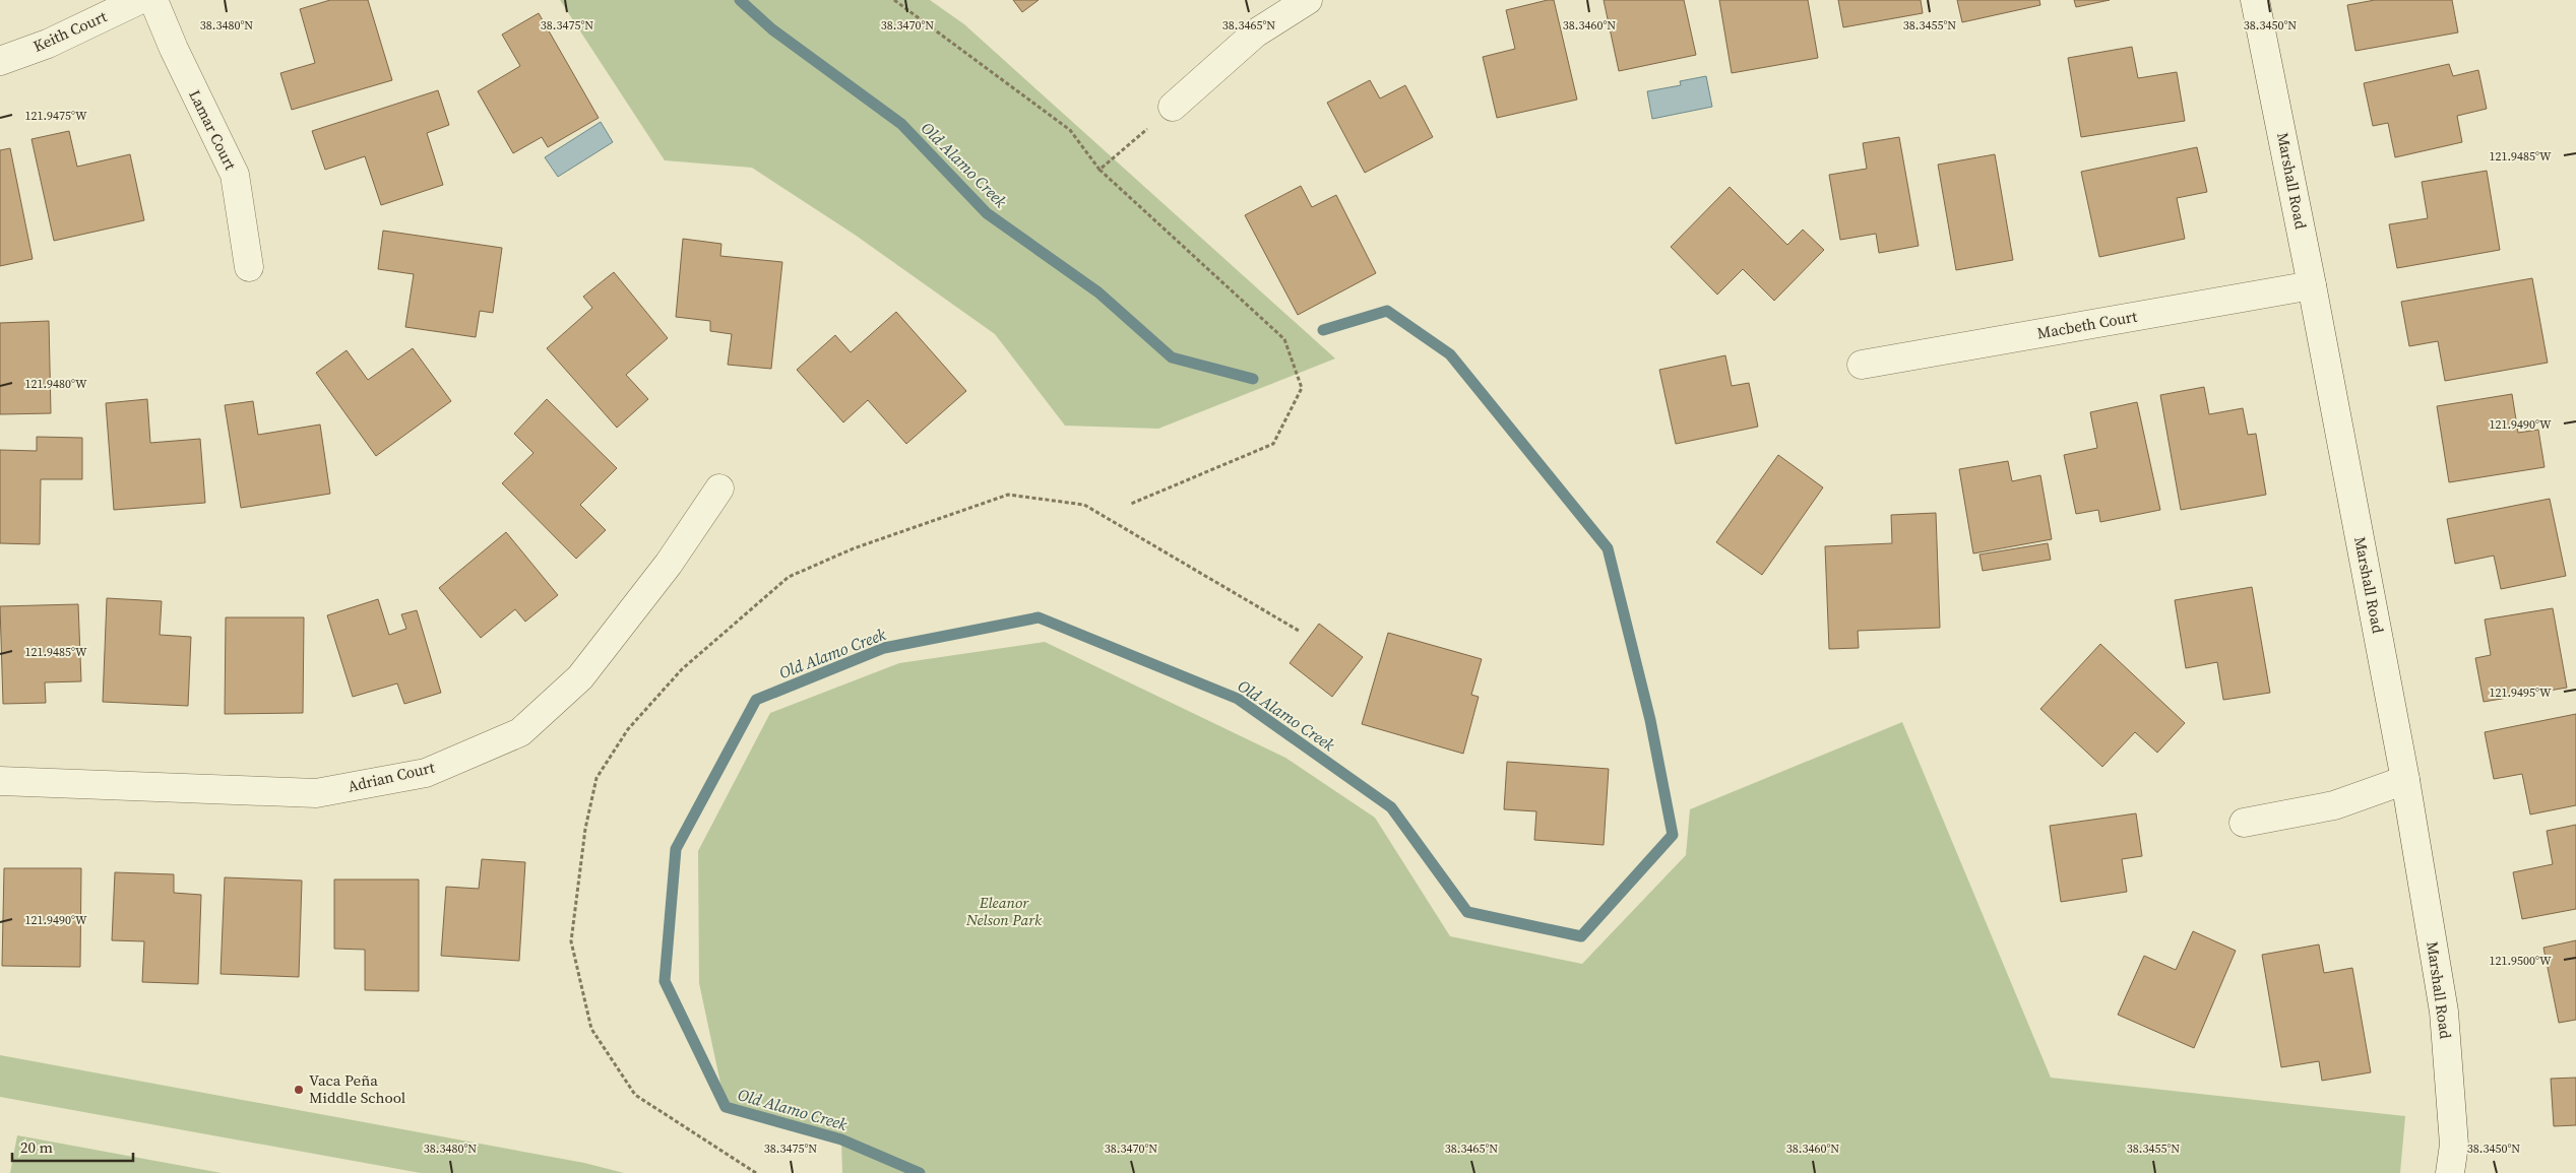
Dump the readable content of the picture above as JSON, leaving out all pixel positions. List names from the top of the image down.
{
  "streets": {
    "street": [
      "Keith Court",
      "Lamar Court",
      "Marshall Road",
      "Macbeth Court",
      "Adrian Court"
    ]
  },
  "crossings": [
    ["Marshall Road", "Macbeth Court"]
  ],
  "water": ["Old Alamo Creek"],
  "parks": ["Eleanor Nelson Park"],
  "places": ["Vaca Peña Middle School"],
  "scale_bar": "20 m",
  "coordinates": [
    "38.3480°N",
    "38.3475°N",
    "38.3470°N",
    "38.3465°N",
    "38.3460°N",
    "38.3455°N",
    "38.3450°N",
    "121.9475°W",
    "121.9485°W",
    "121.9480°W",
    "121.9490°W",
    "121.9495°W",
    "121.9500°W"
  ]
}
